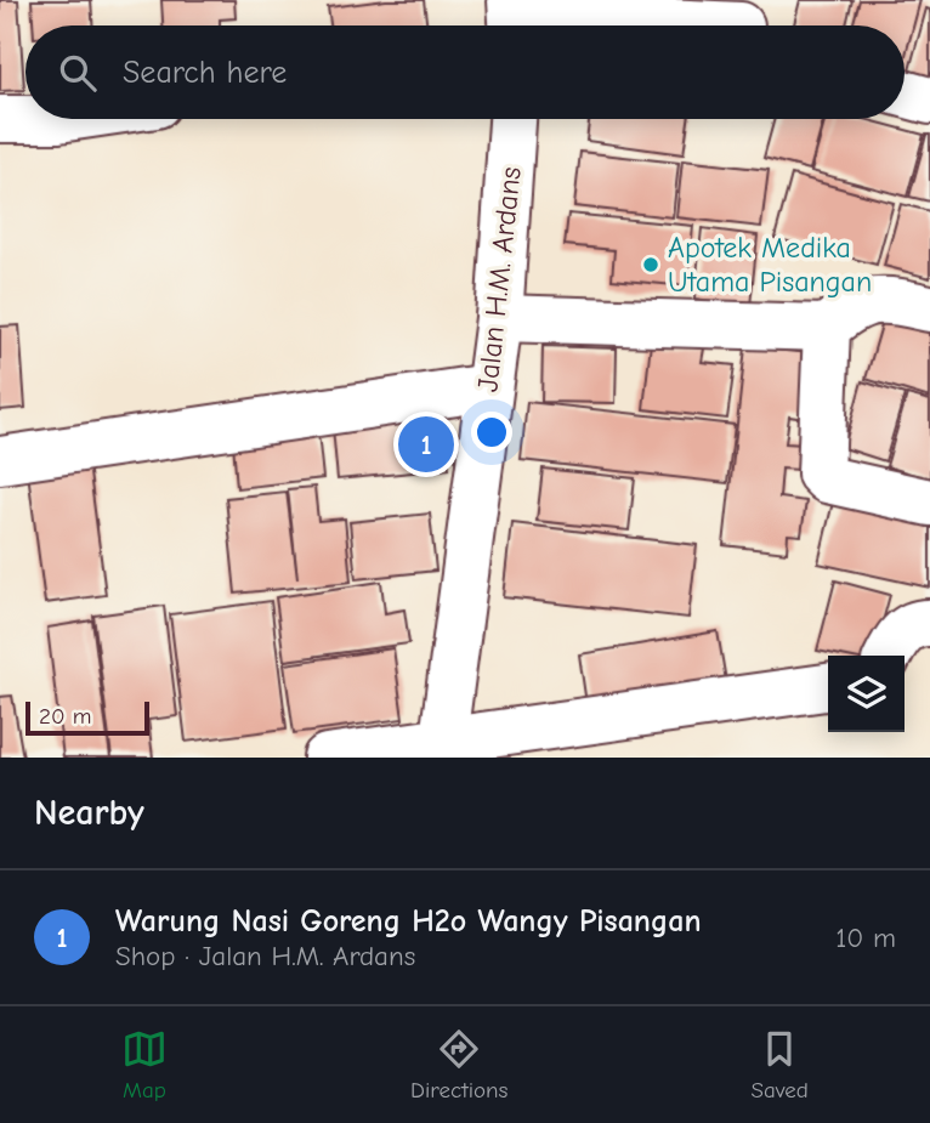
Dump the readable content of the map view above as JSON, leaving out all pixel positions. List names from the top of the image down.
{
  "streets": {
    "street": ["Jalan H.M. Ardans"]
  },
  "places": ["Apotek Medika Utama Pisangan"],
  "scale_bar": "20 m",
  "page": {
    "search": "Search here",
    "pins": "1",
    "scale": "20 m",
    "heading": "Nearby",
    "list": [
      {
        "mark": "1",
        "name": "Warung Nasi Goreng H2o Wangy Pisangan",
        "note": "Shop · Jalan H.M. Ardans",
        "value": "10 m"
      }
    ],
    "nav": ["Map", "Directions", "Saved"]
  }
}
